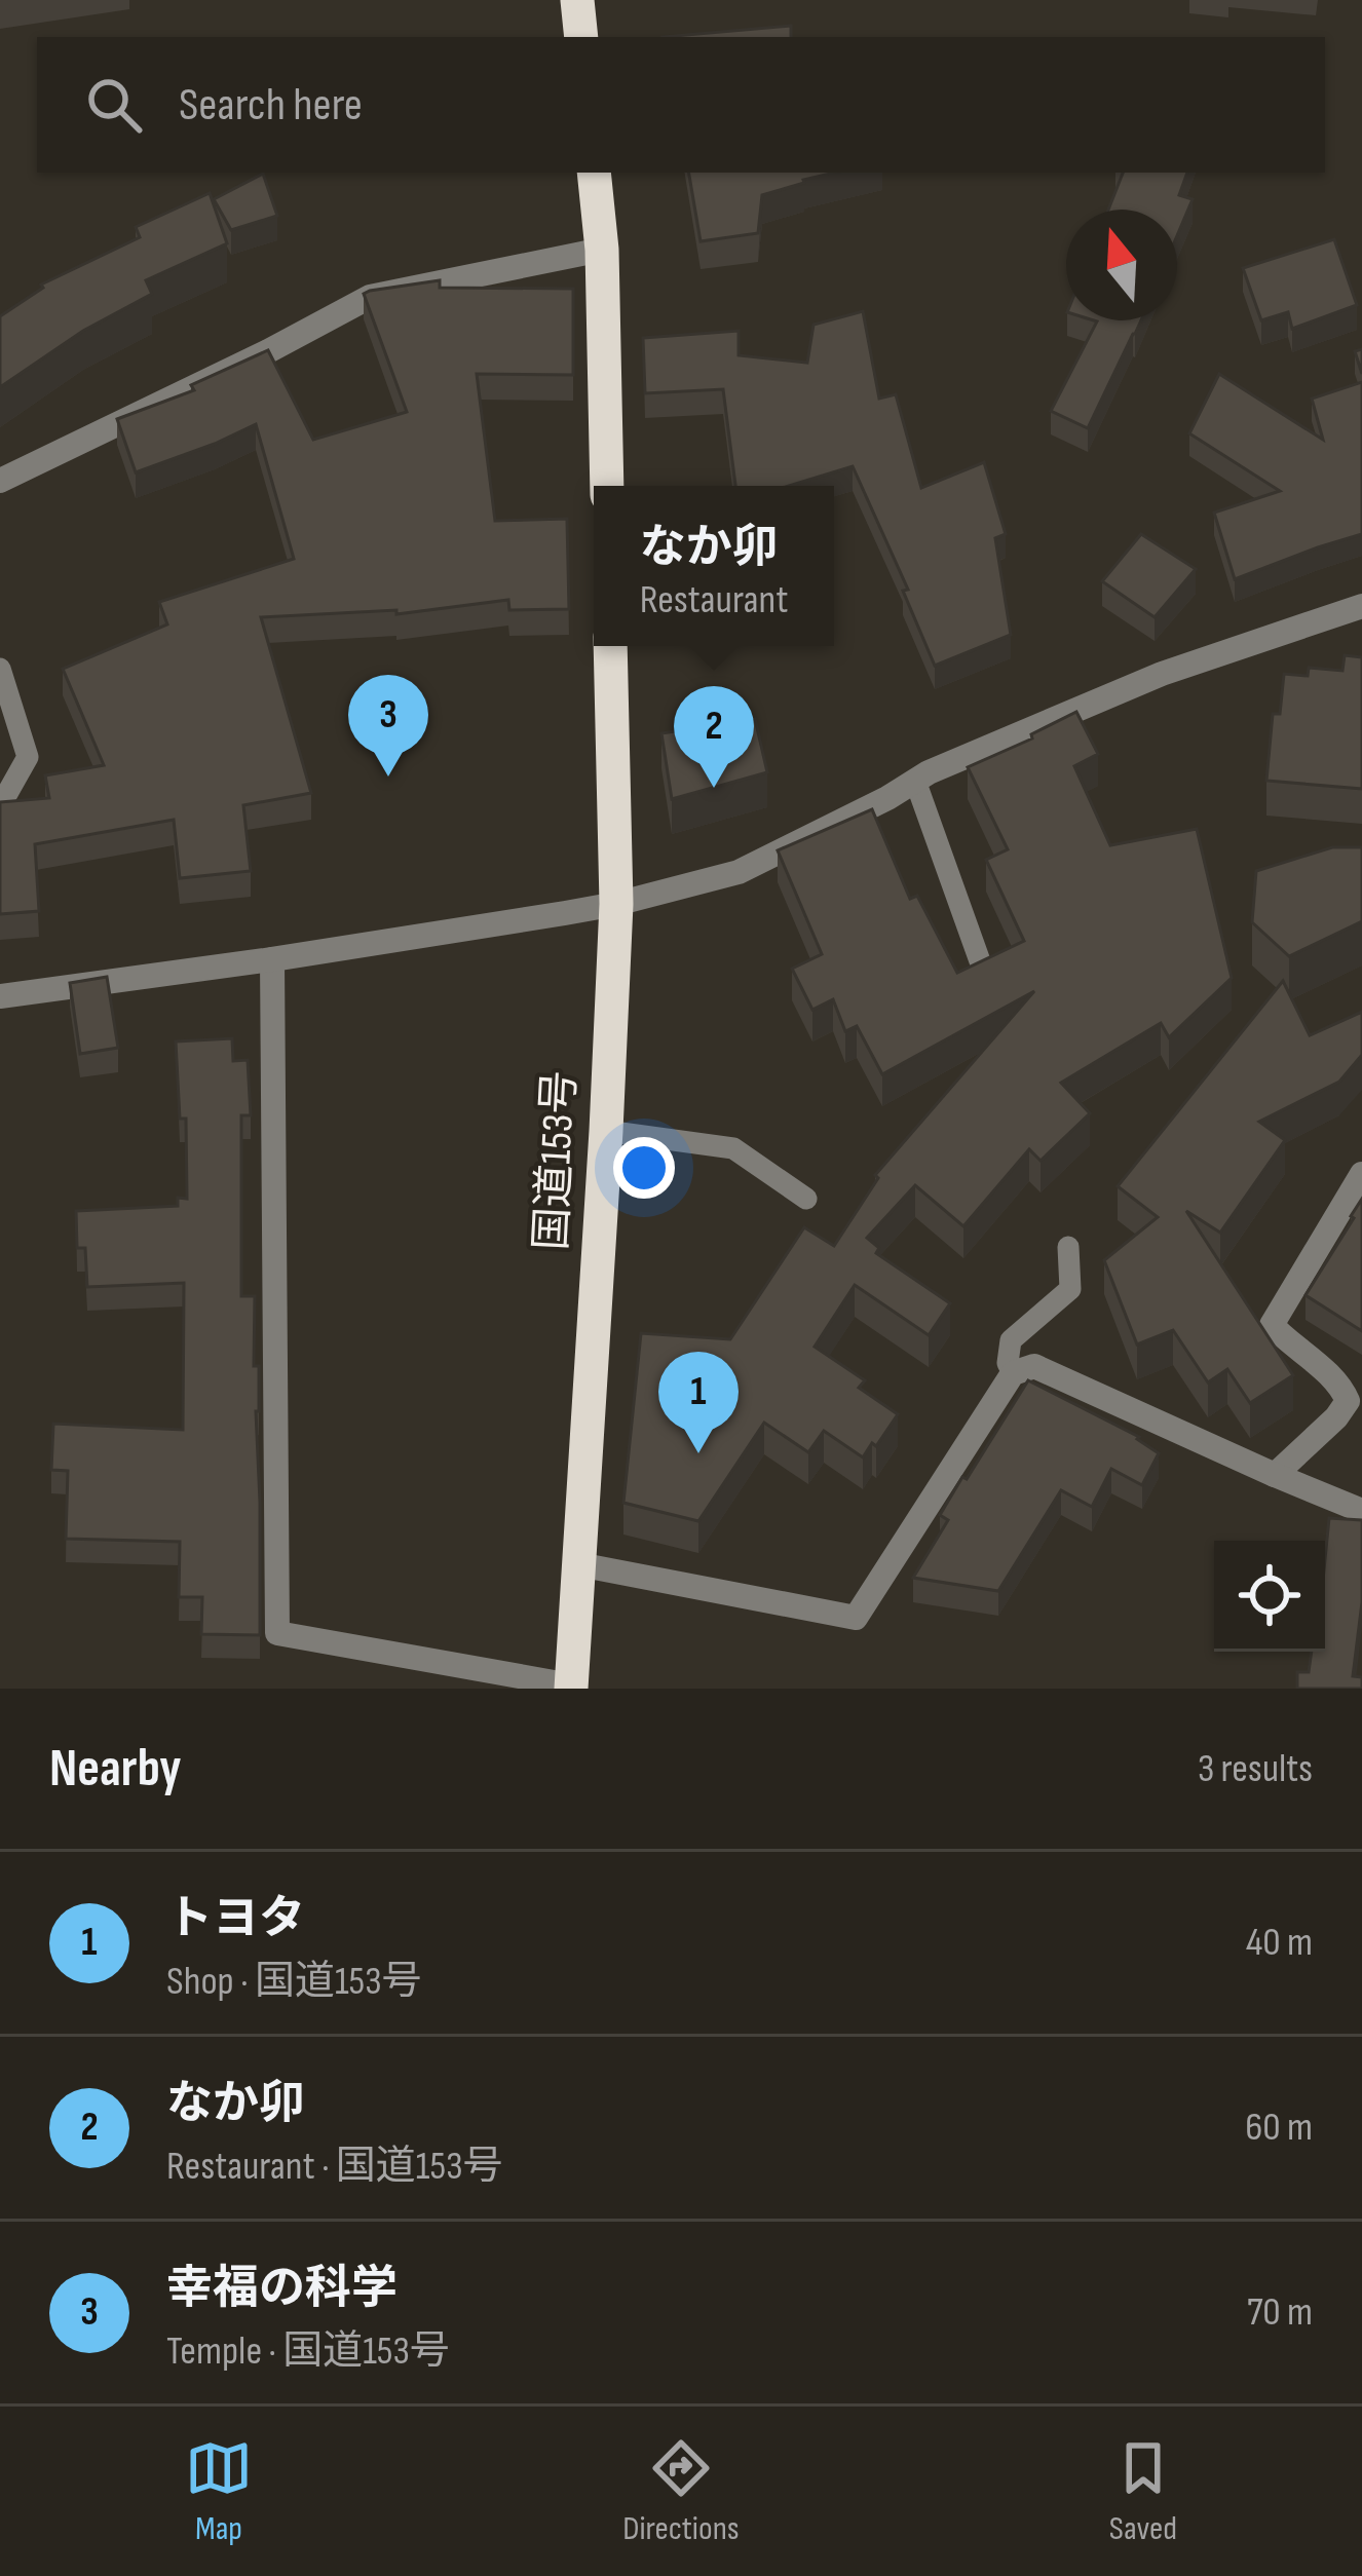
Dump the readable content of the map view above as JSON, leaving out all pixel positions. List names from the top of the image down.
{
  "streets": {
    "highway": ["国道153号"]
  },
  "north": "top",
  "page": {
    "search": "Search here",
    "popup": ["なか卯", "Restaurant"],
    "pins": ["3", "2", "1"],
    "heading": ["Nearby", "3 results"],
    "list": [
      {
        "mark": "1",
        "name": "トヨタ",
        "note": "Shop · 国道153号",
        "value": "40 m"
      },
      {
        "mark": "2",
        "name": "なか卯",
        "note": "Restaurant · 国道153号",
        "value": "60 m"
      },
      {
        "mark": "3",
        "name": "幸福の科学",
        "note": "Temple · 国道153号",
        "value": "70 m"
      }
    ],
    "nav": ["Map", "Directions", "Saved"]
  }
}
